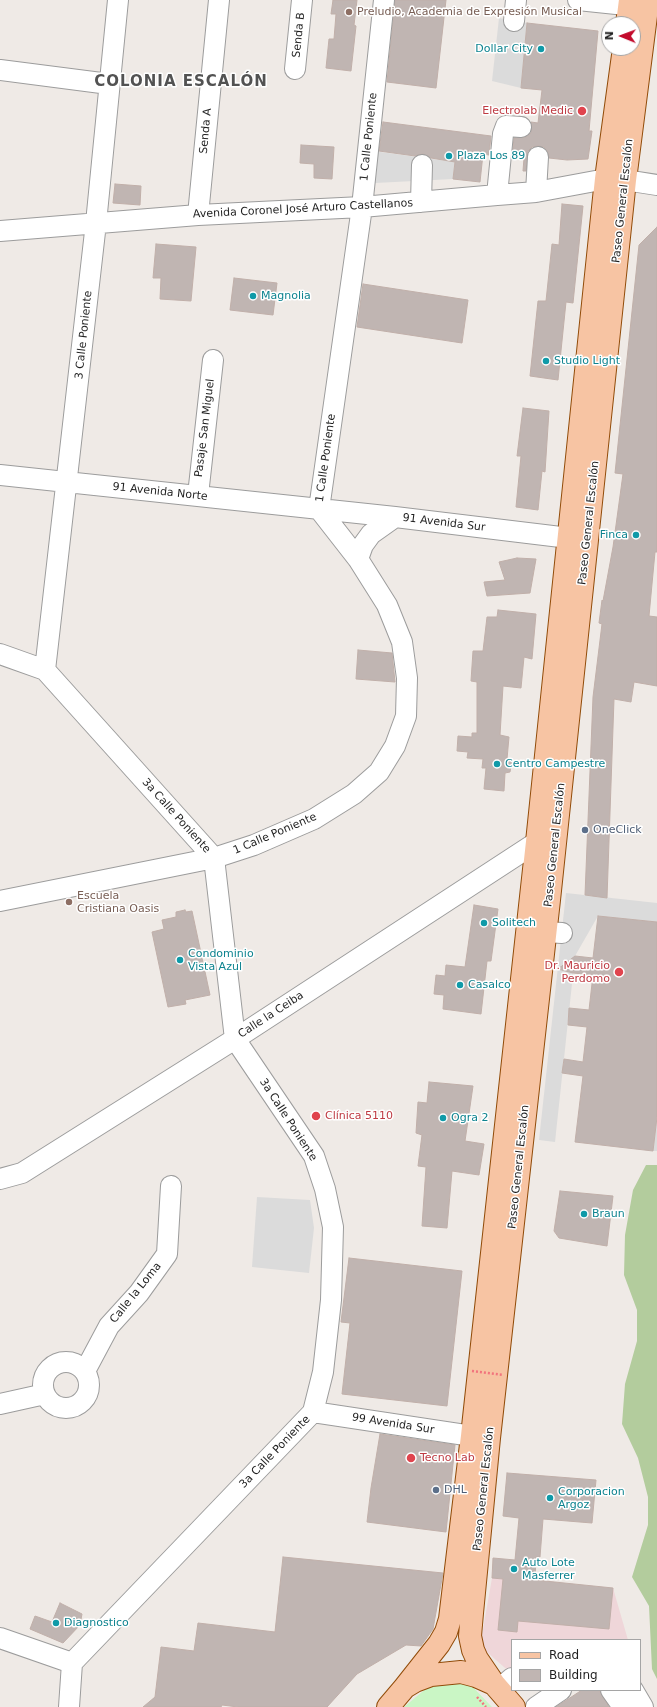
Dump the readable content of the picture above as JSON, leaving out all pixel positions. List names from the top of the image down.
{
  "streets": {
    "main road": ["Paseo General Escalón"],
    "street": [
      "Senda B",
      "Senda A",
      "1 Calle Poniente",
      "Avenida Coronel José Arturo Castellanos",
      "3 Calle Poniente",
      "Pasaje San Miguel",
      "91 Avenida Norte",
      "91 Avenida Sur",
      "3a Calle Poniente",
      "Calle la Ceiba",
      "Calle la Loma",
      "99 Avenida Sur"
    ]
  },
  "crossings": [
    ["Senda A", "Avenida Coronel José Arturo Castellanos"],
    ["1 Calle Poniente", "Avenida Coronel José Arturo Castellanos"],
    ["1 Calle Poniente", "91 Avenida Norte"],
    ["1 Calle Poniente", "91 Avenida Sur"],
    ["1 Calle Poniente", "3a Calle Poniente"],
    ["Paseo General Escalón", "Avenida Coronel José Arturo Castellanos"],
    ["Paseo General Escalón", "91 Avenida Sur"],
    ["Paseo General Escalón", "Calle la Ceiba"],
    ["Paseo General Escalón", "99 Avenida Sur"],
    ["Avenida Coronel José Arturo Castellanos", "3 Calle Poniente"],
    ["3 Calle Poniente", "91 Avenida Norte"],
    ["3 Calle Poniente", "3a Calle Poniente"],
    ["Pasaje San Miguel", "91 Avenida Norte"],
    ["91 Avenida Norte", "91 Avenida Sur"],
    ["3a Calle Poniente", "Calle la Ceiba"],
    ["3a Calle Poniente", "99 Avenida Sur"]
  ],
  "districts": ["COLONIA ESCALÓN"],
  "places": [
    "Preludio, Academia de Expresión Musical",
    "Dollar City",
    "Electrolab Medic",
    "Plaza Los 89",
    "Magnolia",
    "Studio Light",
    "Finca",
    "Centro Campestre",
    "OneClick",
    "Escuela Cristiana Oasis",
    "Solitech",
    "Condominio Vista Azul",
    "Dr. Mauricio Perdomo",
    "Casalco",
    "Clínica 5110",
    "Ogra 2",
    "Braun",
    "Tecno Lab",
    "DHL",
    "Corporacion Argoz",
    "Auto Lote Masferrer",
    "Diagnostico"
  ],
  "legend": ["Road", "Building"],
  "north": "left"
}
